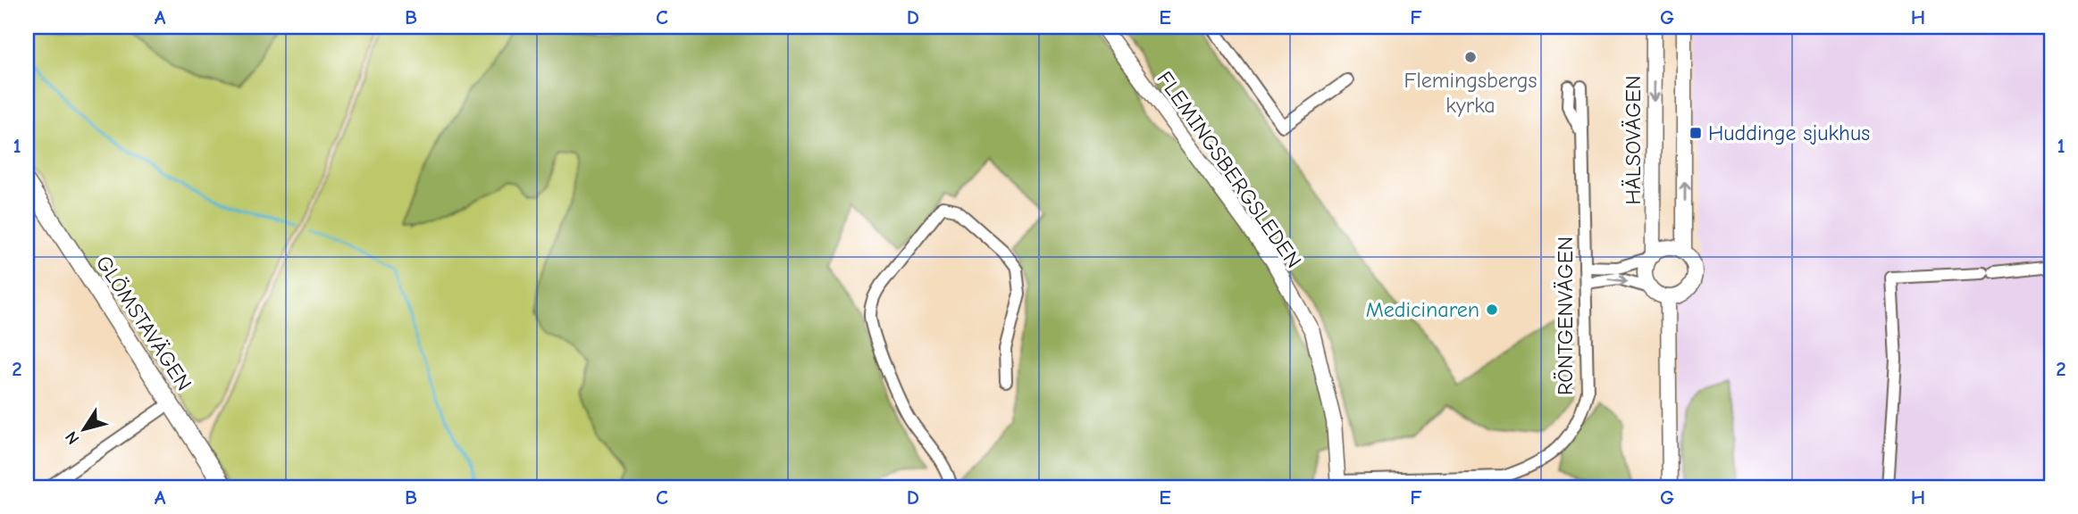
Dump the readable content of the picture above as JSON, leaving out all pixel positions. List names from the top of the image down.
{
  "streets": {
    "main road": ["GLÖMSTAVÄGEN"],
    "street": ["HÄLSOVÄGEN", "FLEMINGSBERGSLEDEN", "RÖNTGENVÄGEN"]
  },
  "crossings": [
    ["FLEMINGSBERGSLEDEN", "RÖNTGENVÄGEN"]
  ],
  "places": {
    "other": ["Flemingsbergs kyrka", "Medicinaren"],
    "transit": ["Huddinge sjukhus"]
  },
  "north": "bottom left",
  "grid": {
    "columns": [
      "A",
      "B",
      "C",
      "D",
      "E",
      "F",
      "G",
      "H"
    ],
    "rows": ["1", "2"]
  }
}
